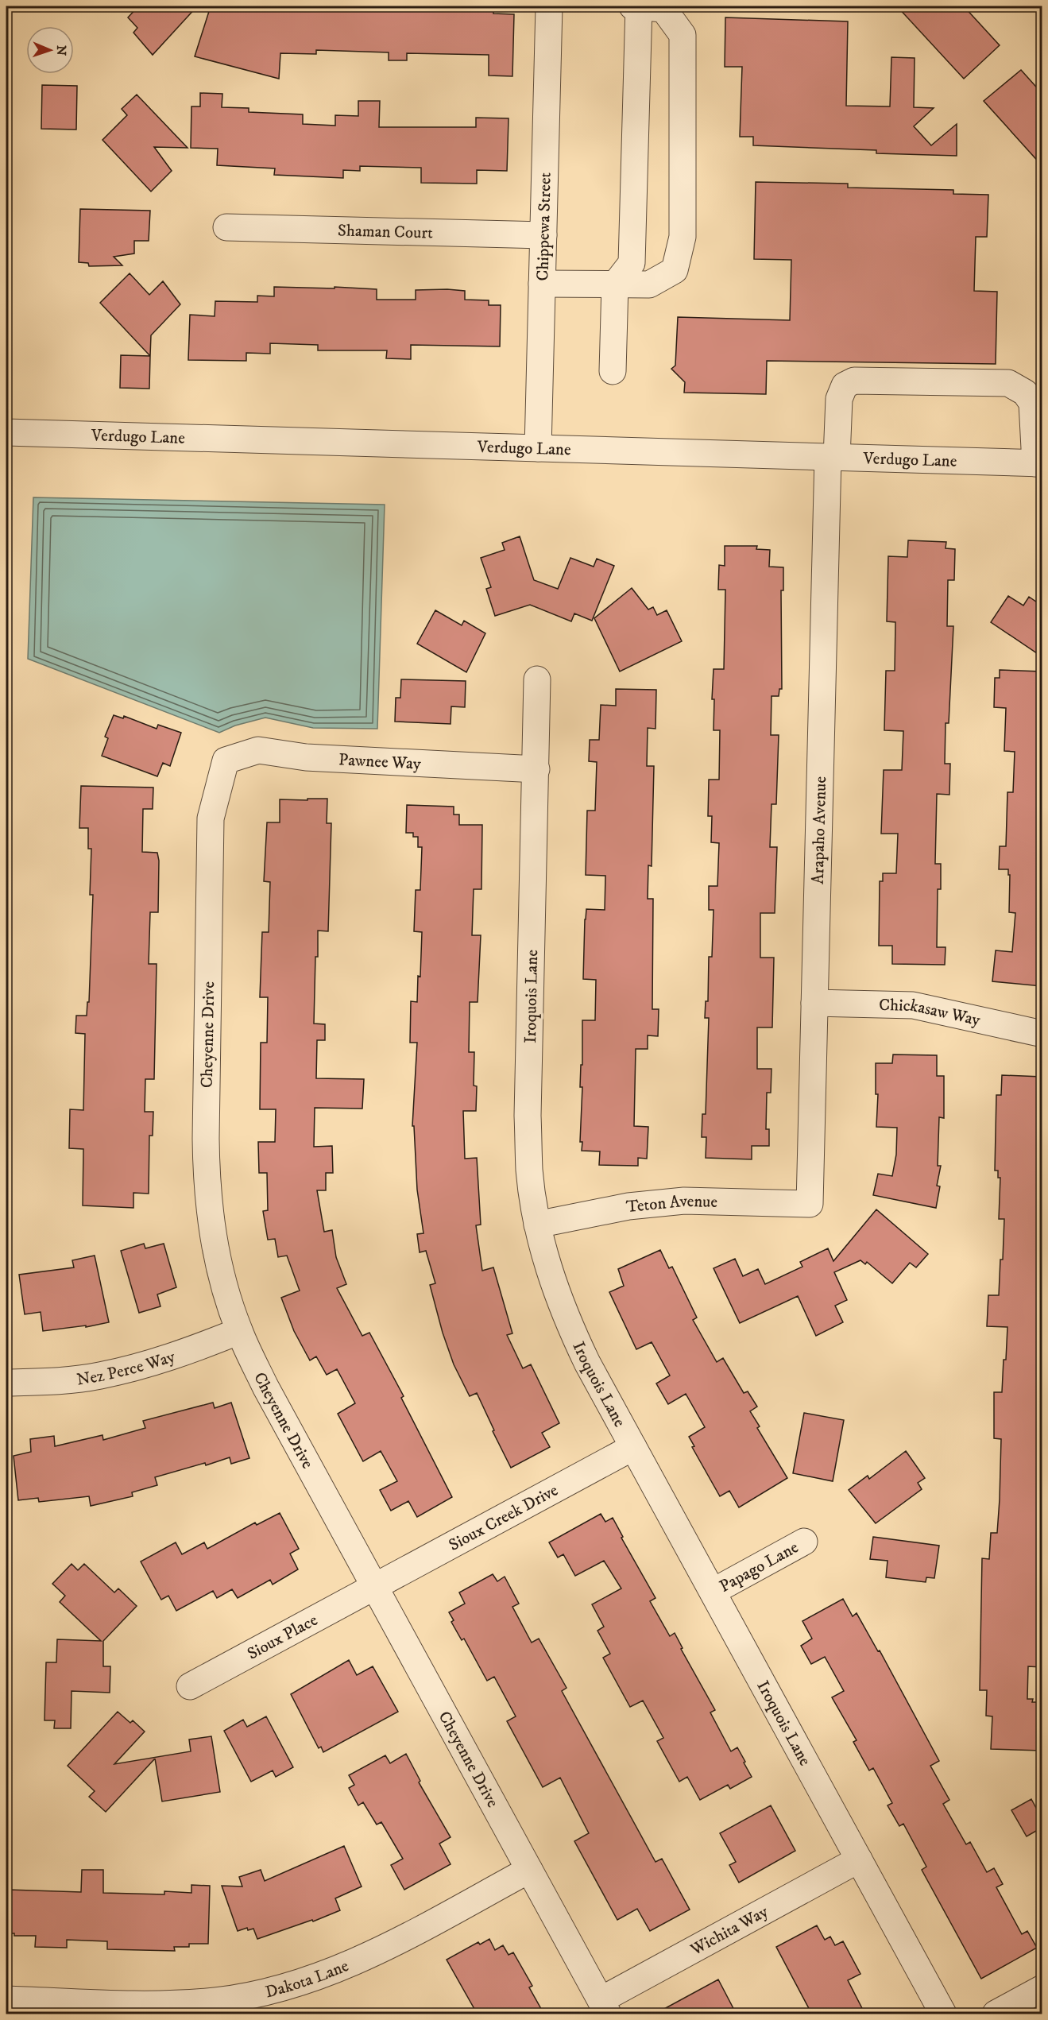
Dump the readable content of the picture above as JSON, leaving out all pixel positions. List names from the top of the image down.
{
  "streets": {
    "street": [
      "Chippewa Street",
      "Shaman Court",
      "Verdugo Lane",
      "Pawnee Way",
      "Arapaho Avenue",
      "Iroquois Lane",
      "Chickasaw Way",
      "Cheyenne Drive",
      "Teton Avenue",
      "Nez Perce Way",
      "Sioux Creek Drive",
      "Papago Lane",
      "Sioux Place",
      "Wichita Way",
      "Dakota Lane"
    ]
  },
  "crossings": [
    ["Chippewa Street", "Shaman Court"],
    ["Chippewa Street", "Verdugo Lane"],
    ["Verdugo Lane", "Arapaho Avenue"],
    ["Pawnee Way", "Iroquois Lane"],
    ["Pawnee Way", "Cheyenne Drive"],
    ["Arapaho Avenue", "Chickasaw Way"],
    ["Arapaho Avenue", "Teton Avenue"],
    ["Iroquois Lane", "Teton Avenue"],
    ["Iroquois Lane", "Sioux Creek Drive"],
    ["Iroquois Lane", "Papago Lane"],
    ["Iroquois Lane", "Wichita Way"],
    ["Cheyenne Drive", "Nez Perce Way"],
    ["Cheyenne Drive", "Sioux Creek Drive"],
    ["Cheyenne Drive", "Sioux Place"],
    ["Cheyenne Drive", "Wichita Way"],
    ["Cheyenne Drive", "Dakota Lane"],
    ["Sioux Creek Drive", "Sioux Place"]
  ],
  "north": "right"
}
